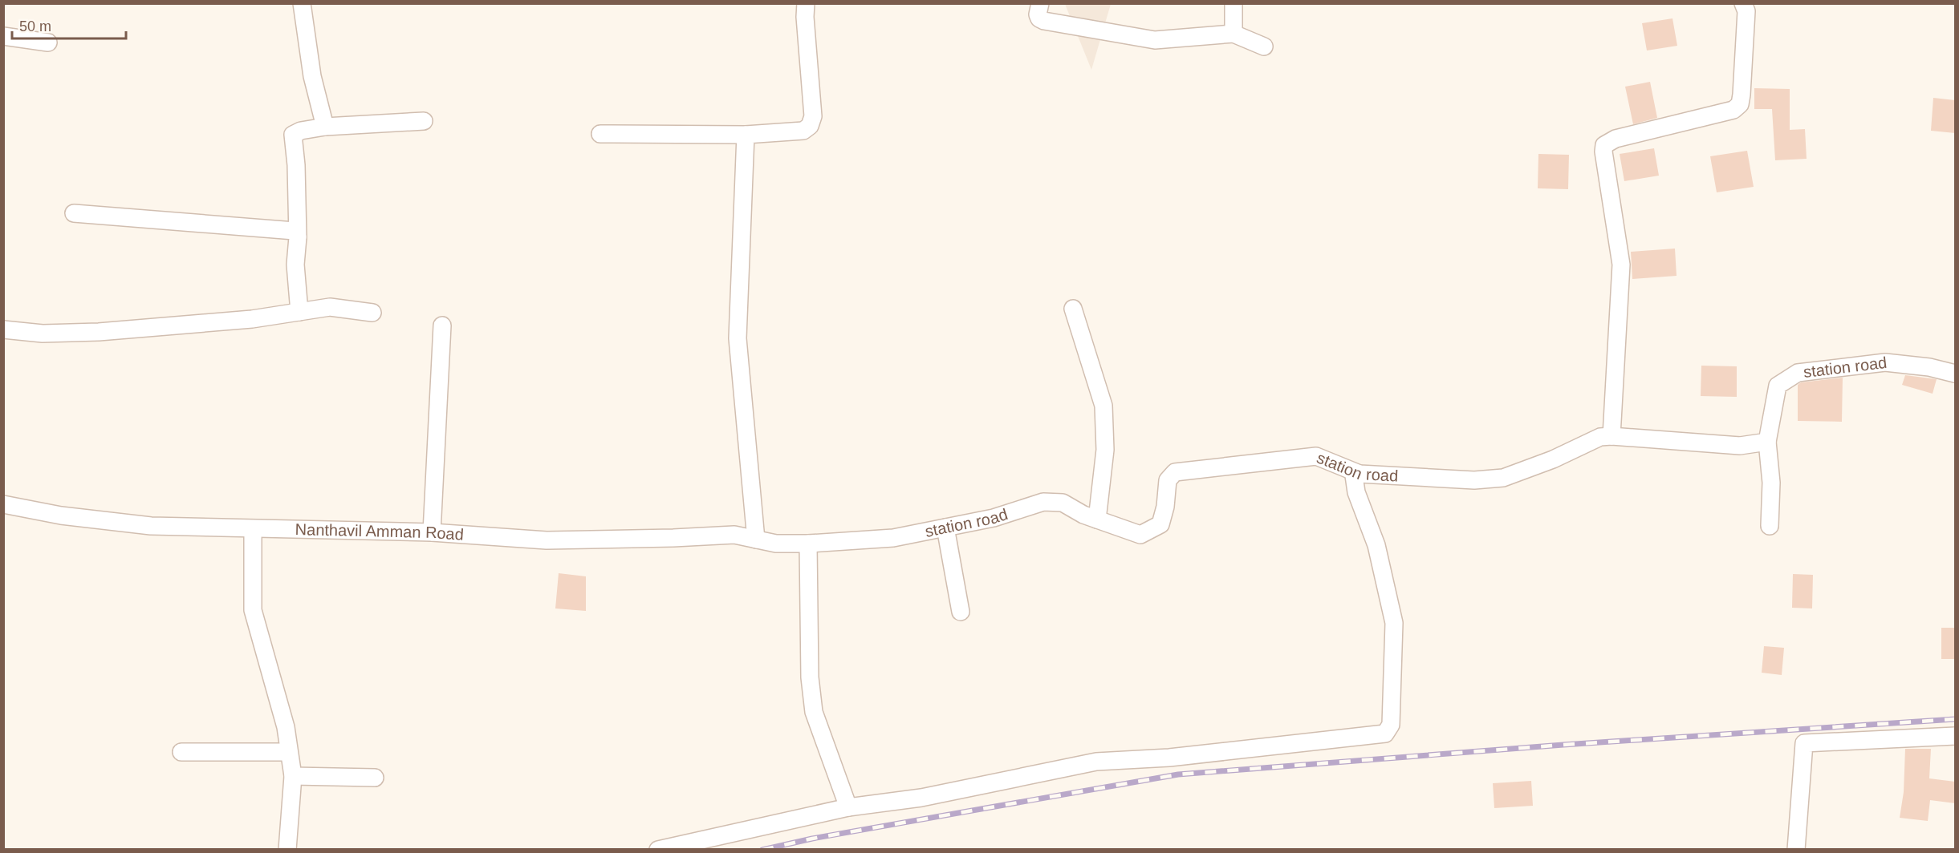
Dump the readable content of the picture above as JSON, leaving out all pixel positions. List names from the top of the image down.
{
  "streets": {
    "street": ["station road", "Nanthavil Amman Road"]
  },
  "crossings": [
    ["station road", "Nanthavil Amman Road"]
  ],
  "scale_bar": "50 m"
}
